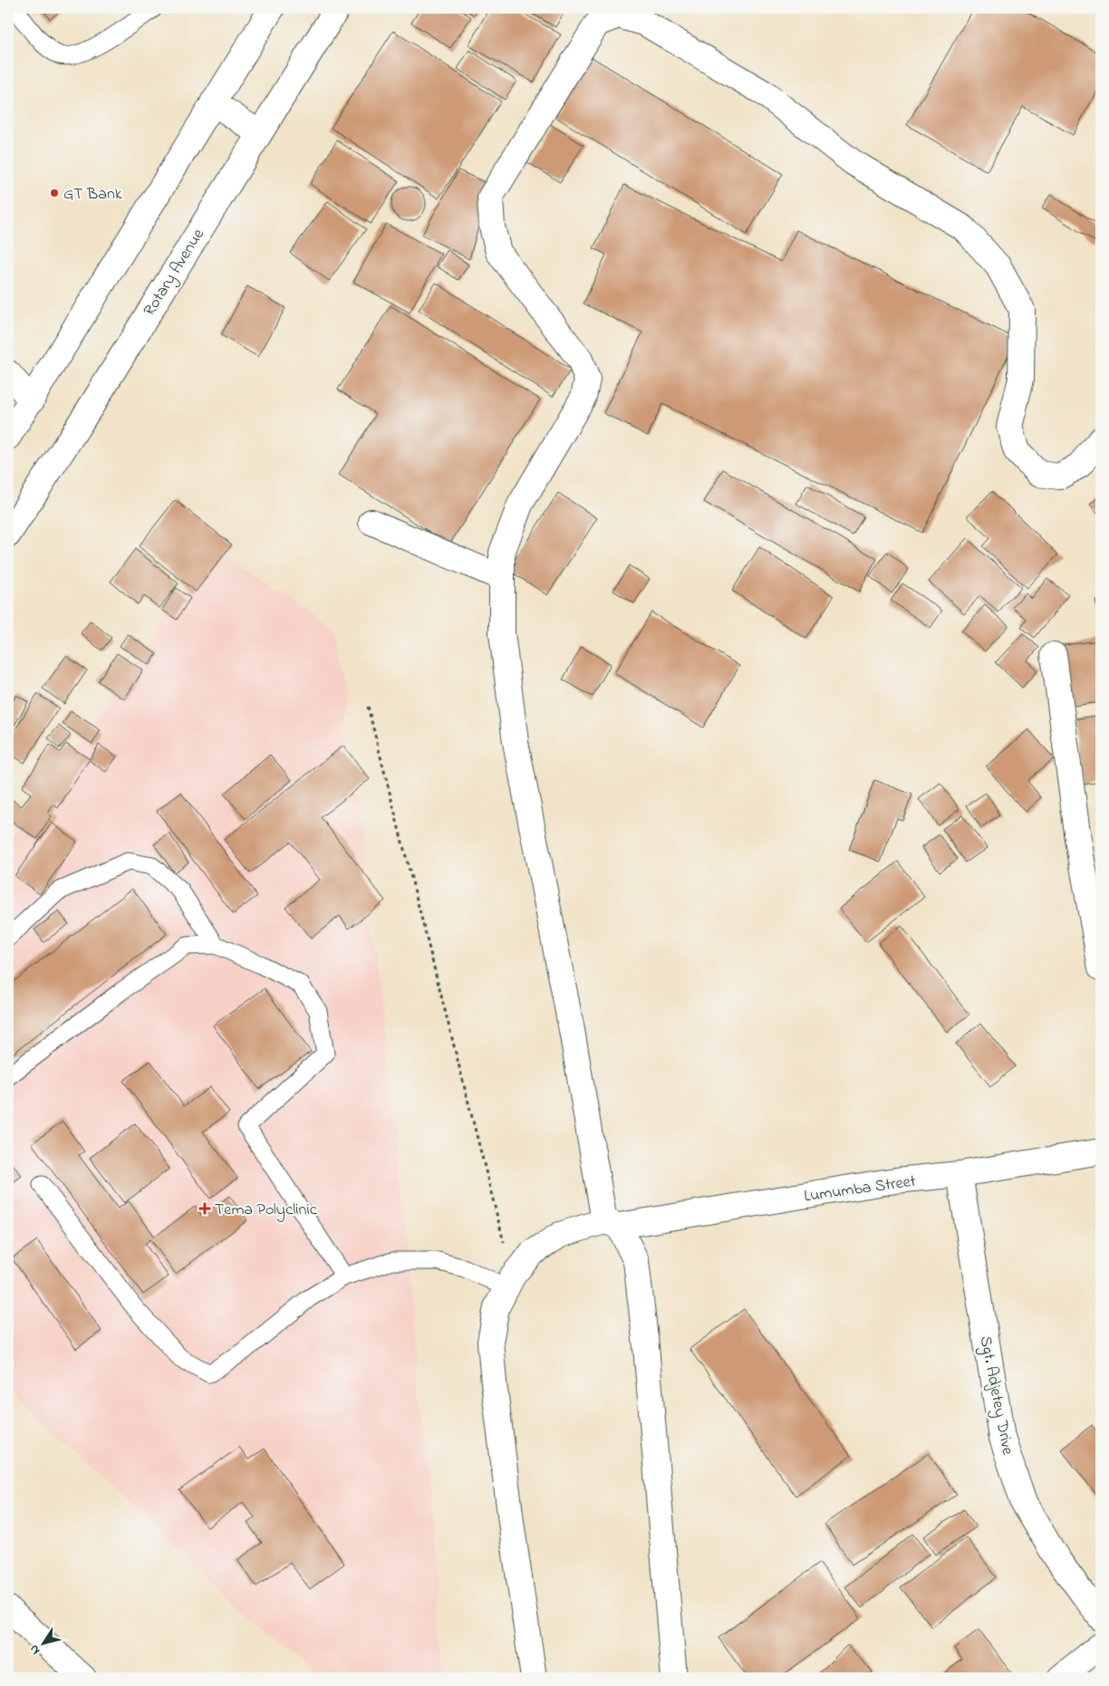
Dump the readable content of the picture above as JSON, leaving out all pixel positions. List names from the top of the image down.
{
  "streets": {
    "street": ["Rotary Avenue", "Lumumba Street", "Sgt. Adjetey Drive"]
  },
  "crossings": [
    ["Lumumba Street", "Sgt. Adjetey Drive"]
  ],
  "places": {
    "other": ["GT Bank"],
    "health": ["Tema Polyclinic"]
  },
  "north": "bottom left"
}
